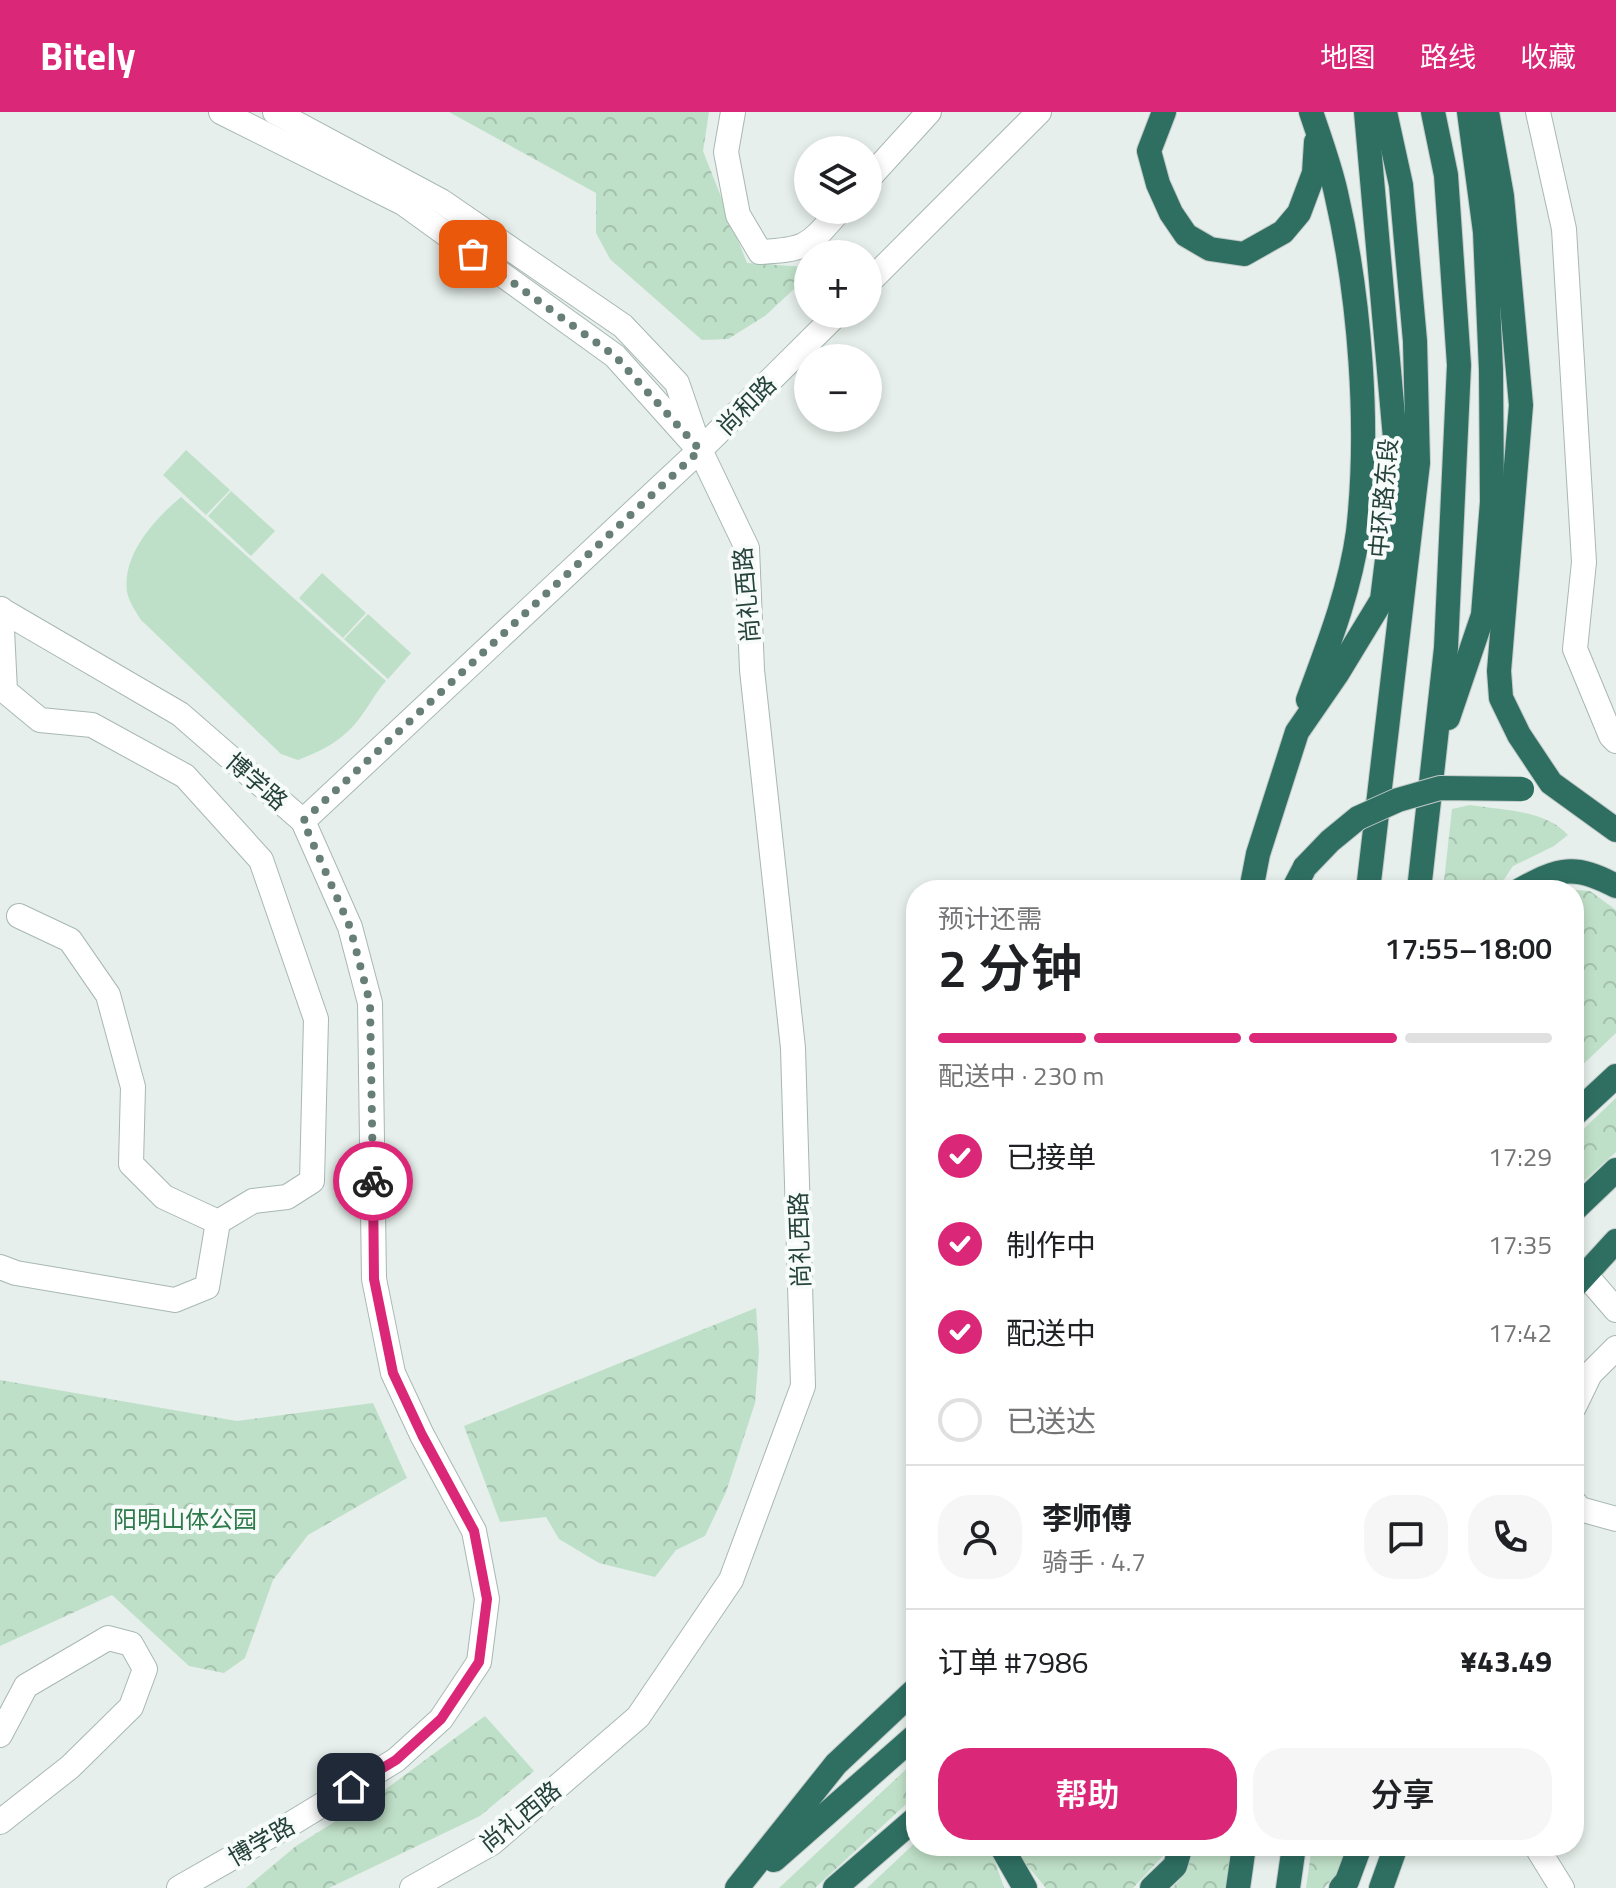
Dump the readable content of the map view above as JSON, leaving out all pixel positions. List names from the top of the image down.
{
  "streets": {
    "highway": ["中环路东段"],
    "street": ["尚和路", "尚礼西路", "博学路"]
  },
  "crossings": [
    ["尚和路", "尚礼西路"],
    ["尚和路", "博学路"]
  ],
  "parks": ["阳明山体公园"],
  "page": {
    "header": "Bitely",
    "nav": ["地图", "路线", "收藏"],
    "map_buttons": ["+", "−"],
    "heading": ["2 分钟", "预计还需", "17:55–18:00"],
    "panel": [
      "李师傅",
      "骑手 · 4.7",
      "订单 #7986",
      "¥43.49"
    ],
    "bar": "配送中 · 230 m",
    "list": [
      ["已接单", "17:29"],
      ["制作中", "17:35"],
      ["配送中", "17:42"],
      "已送达"
    ],
    "buttons": ["帮助", "分享"]
  }
}
